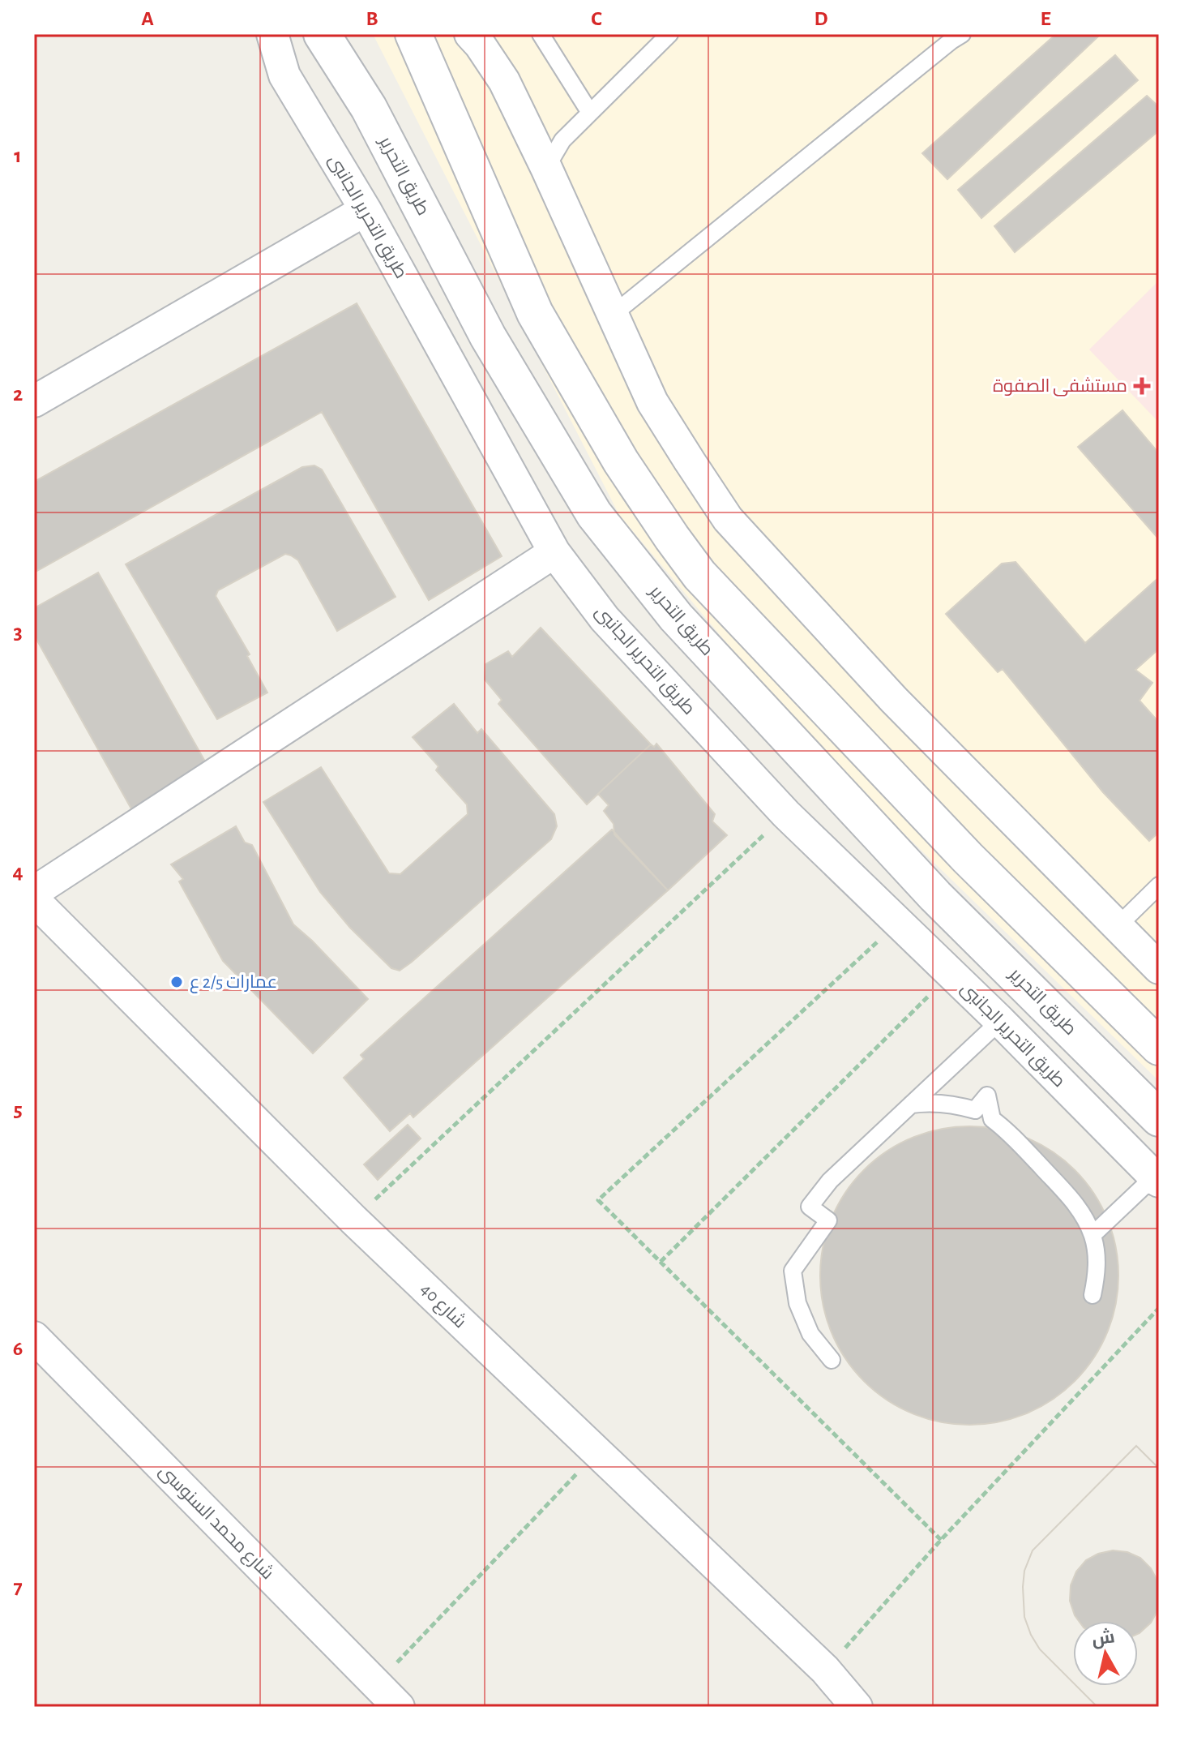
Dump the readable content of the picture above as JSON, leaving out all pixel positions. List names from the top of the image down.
{
  "streets": {
    "street": [
      "طريق التحرير",
      "طريق التحرير الجانبى",
      "شارع 40",
      "شارع محمد السنوسى"
    ]
  },
  "places": {
    "health": ["مستشفى الصفوة"],
    "other": ["عمارات 2/5 ع"]
  },
  "north": "top",
  "grid": {
    "columns": [
      "A",
      "B",
      "C",
      "D",
      "E"
    ],
    "rows": [
      "1",
      "2",
      "3",
      "4",
      "5",
      "6",
      "7"
    ]
  }
}
